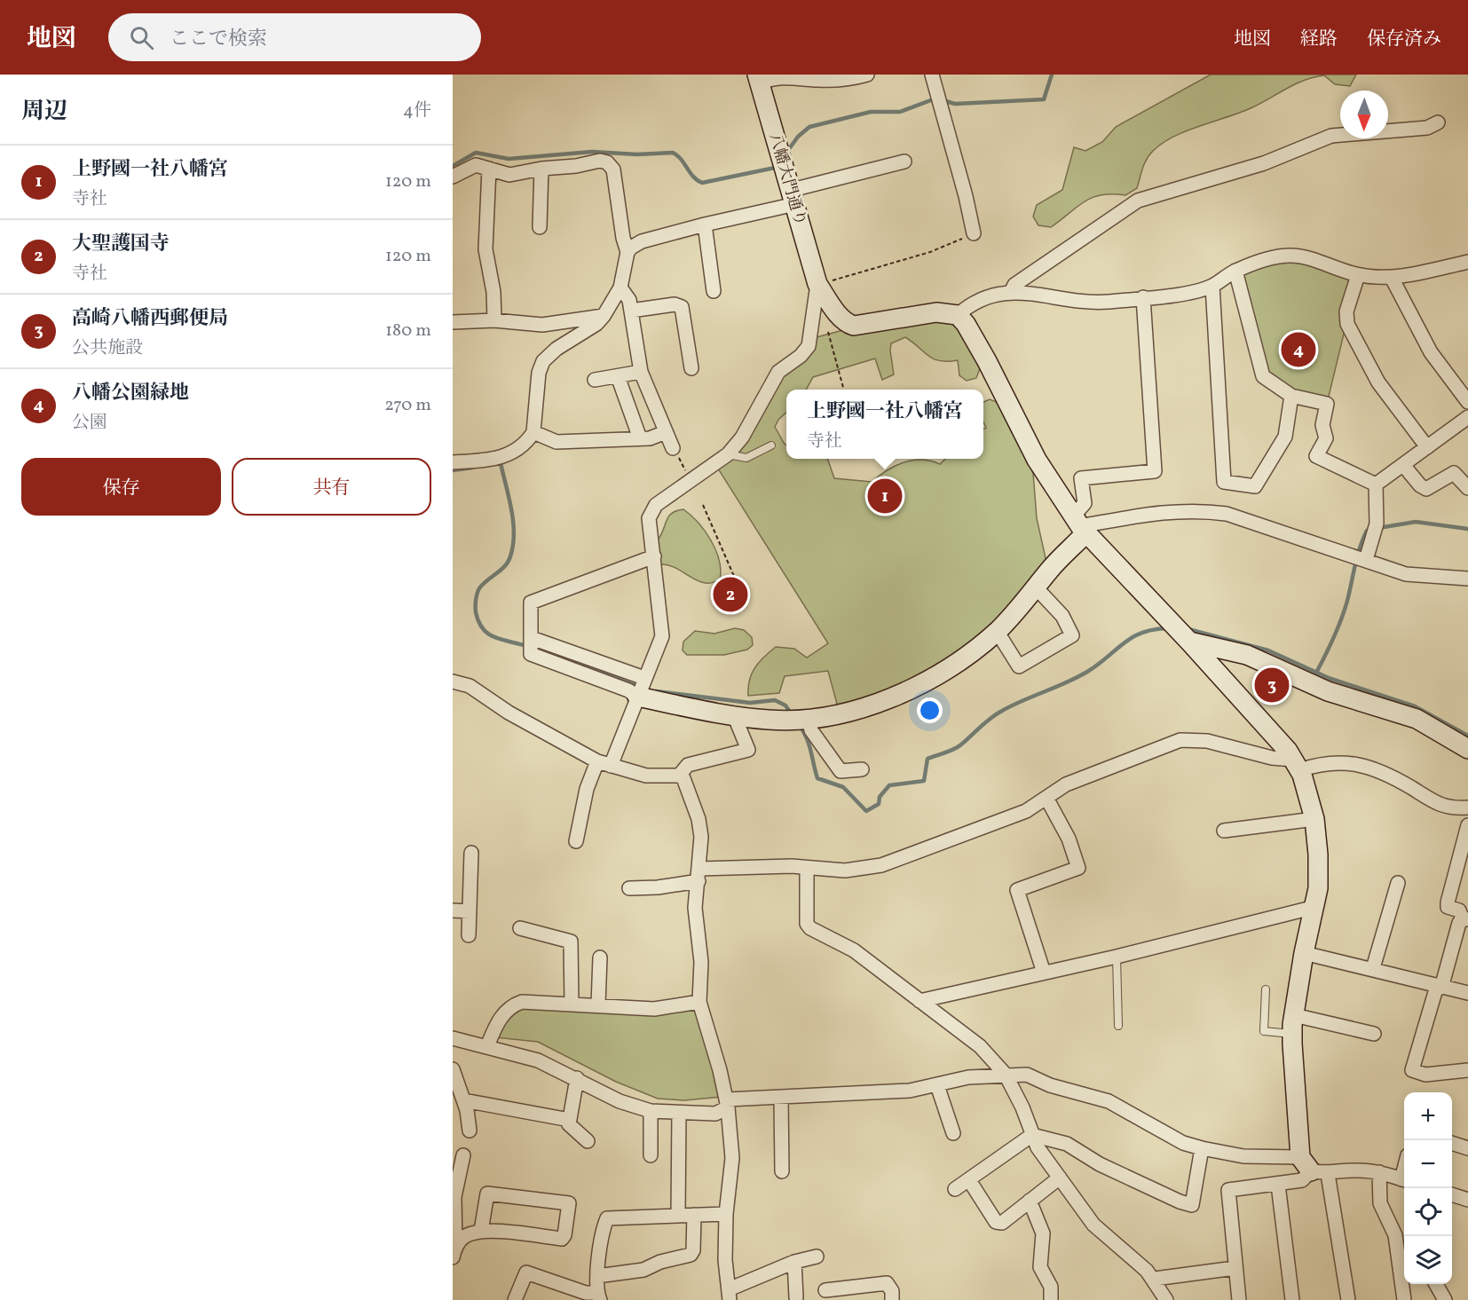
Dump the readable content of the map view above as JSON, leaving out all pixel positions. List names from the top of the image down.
{
  "streets": {
    "street": ["八幡大門通り"]
  },
  "north": "bottom",
  "page": {
    "header": "地図",
    "search": "ここで検索",
    "nav": ["地図", "経路", "保存済み"],
    "heading": ["周辺", "4件"],
    "list": [
      {
        "mark": "1",
        "name": "上野國一社八幡宮",
        "note": "寺社",
        "value": "120 m"
      },
      {
        "mark": "2",
        "name": "大聖護国寺",
        "note": "寺社",
        "value": "120 m"
      },
      {
        "mark": "3",
        "name": "高崎八幡西郵便局",
        "note": "公共施設",
        "value": "180 m"
      },
      {
        "mark": "4",
        "name": "八幡公園緑地",
        "note": "公園",
        "value": "270 m"
      }
    ],
    "pins": [
      "4",
      "1",
      "2",
      "3"
    ],
    "popup": ["上野國一社八幡宮", "寺社"],
    "buttons": ["保存", "共有"],
    "map_buttons": ["+", "−"]
  }
}
